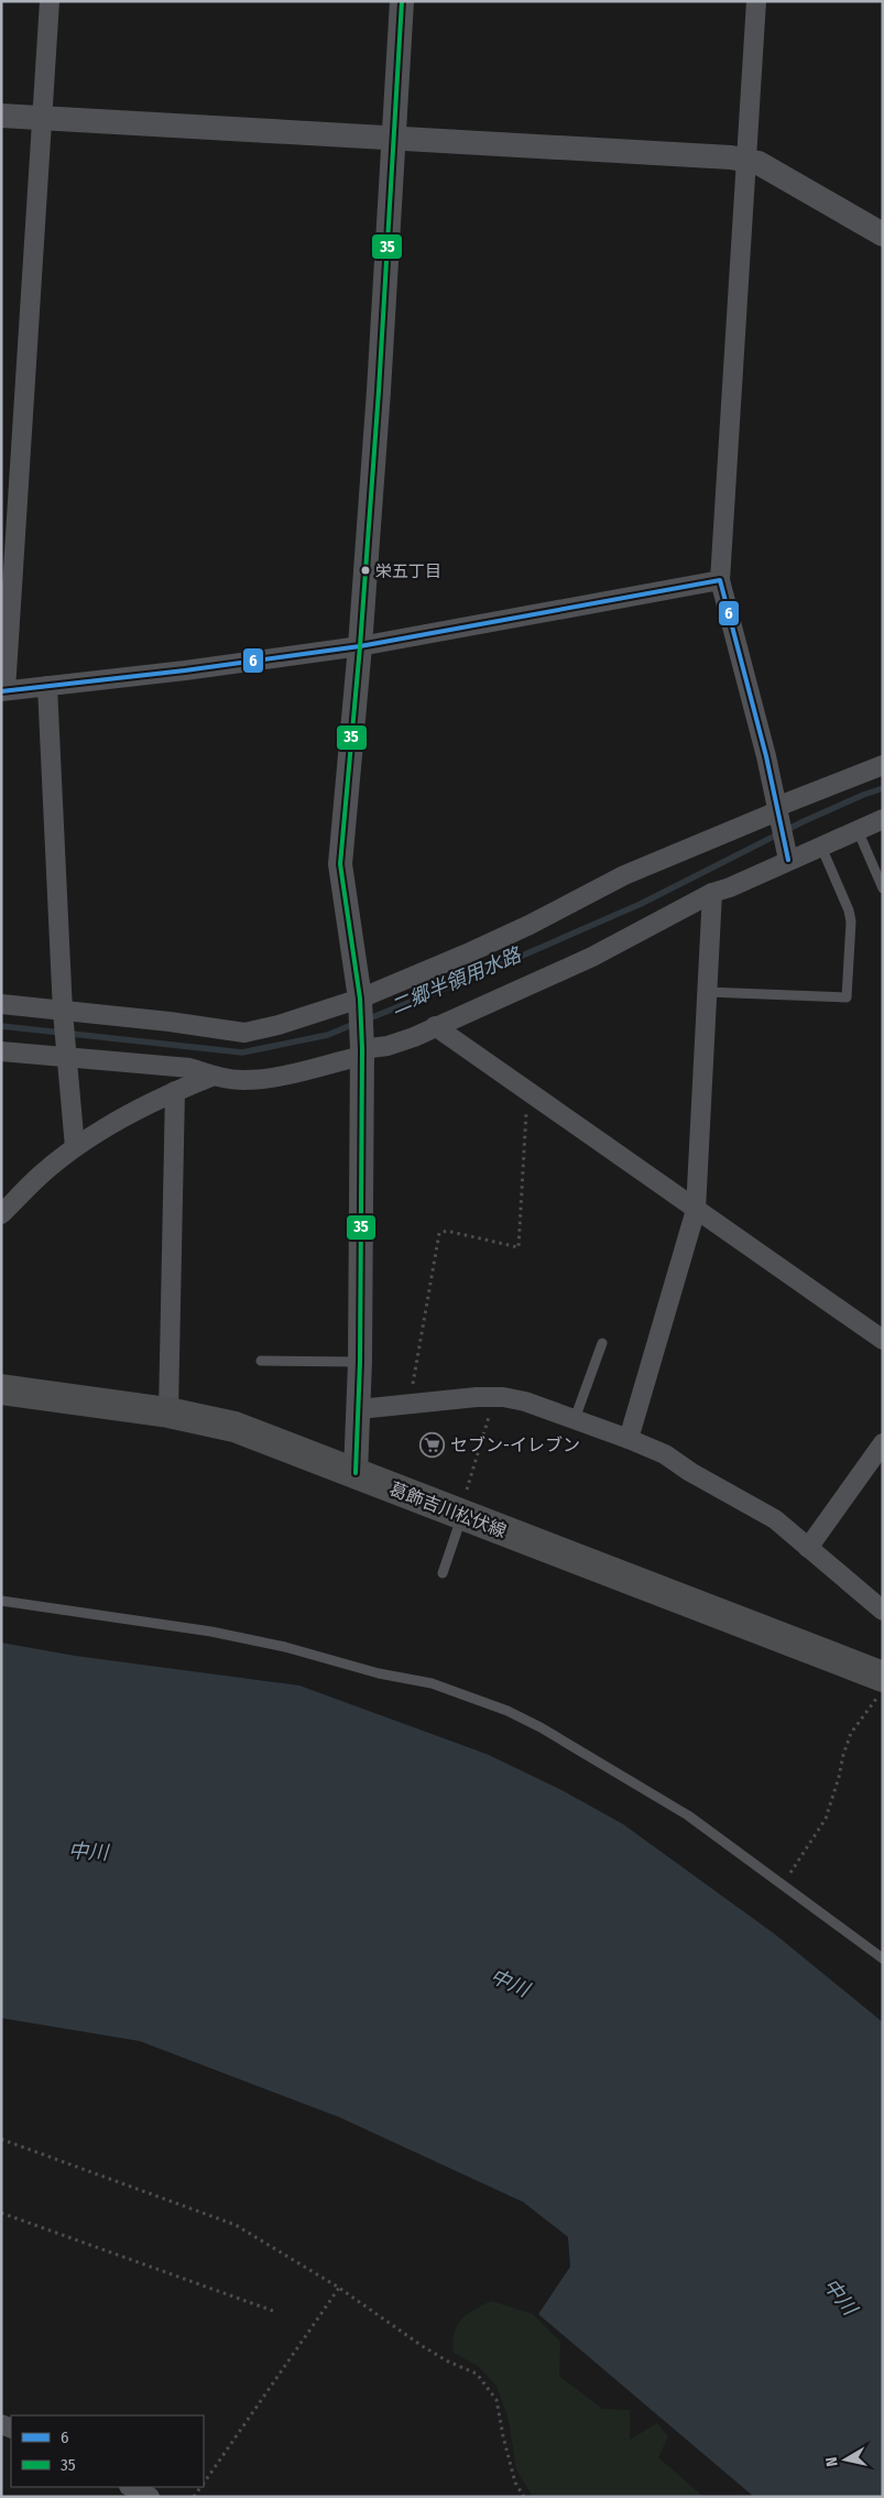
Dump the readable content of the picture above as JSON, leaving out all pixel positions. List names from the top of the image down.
{
  "streets": {
    "main road": ["葛飾吉川松伏線"]
  },
  "water": ["二郷半領用水路", "中川"],
  "places": {
    "other": ["栄五丁目"],
    "supermarket": ["セブン-イレブン"]
  },
  "lines": ["transit line 35", "transit line 6"],
  "legend": ["6", "35"],
  "north": "left"
}
